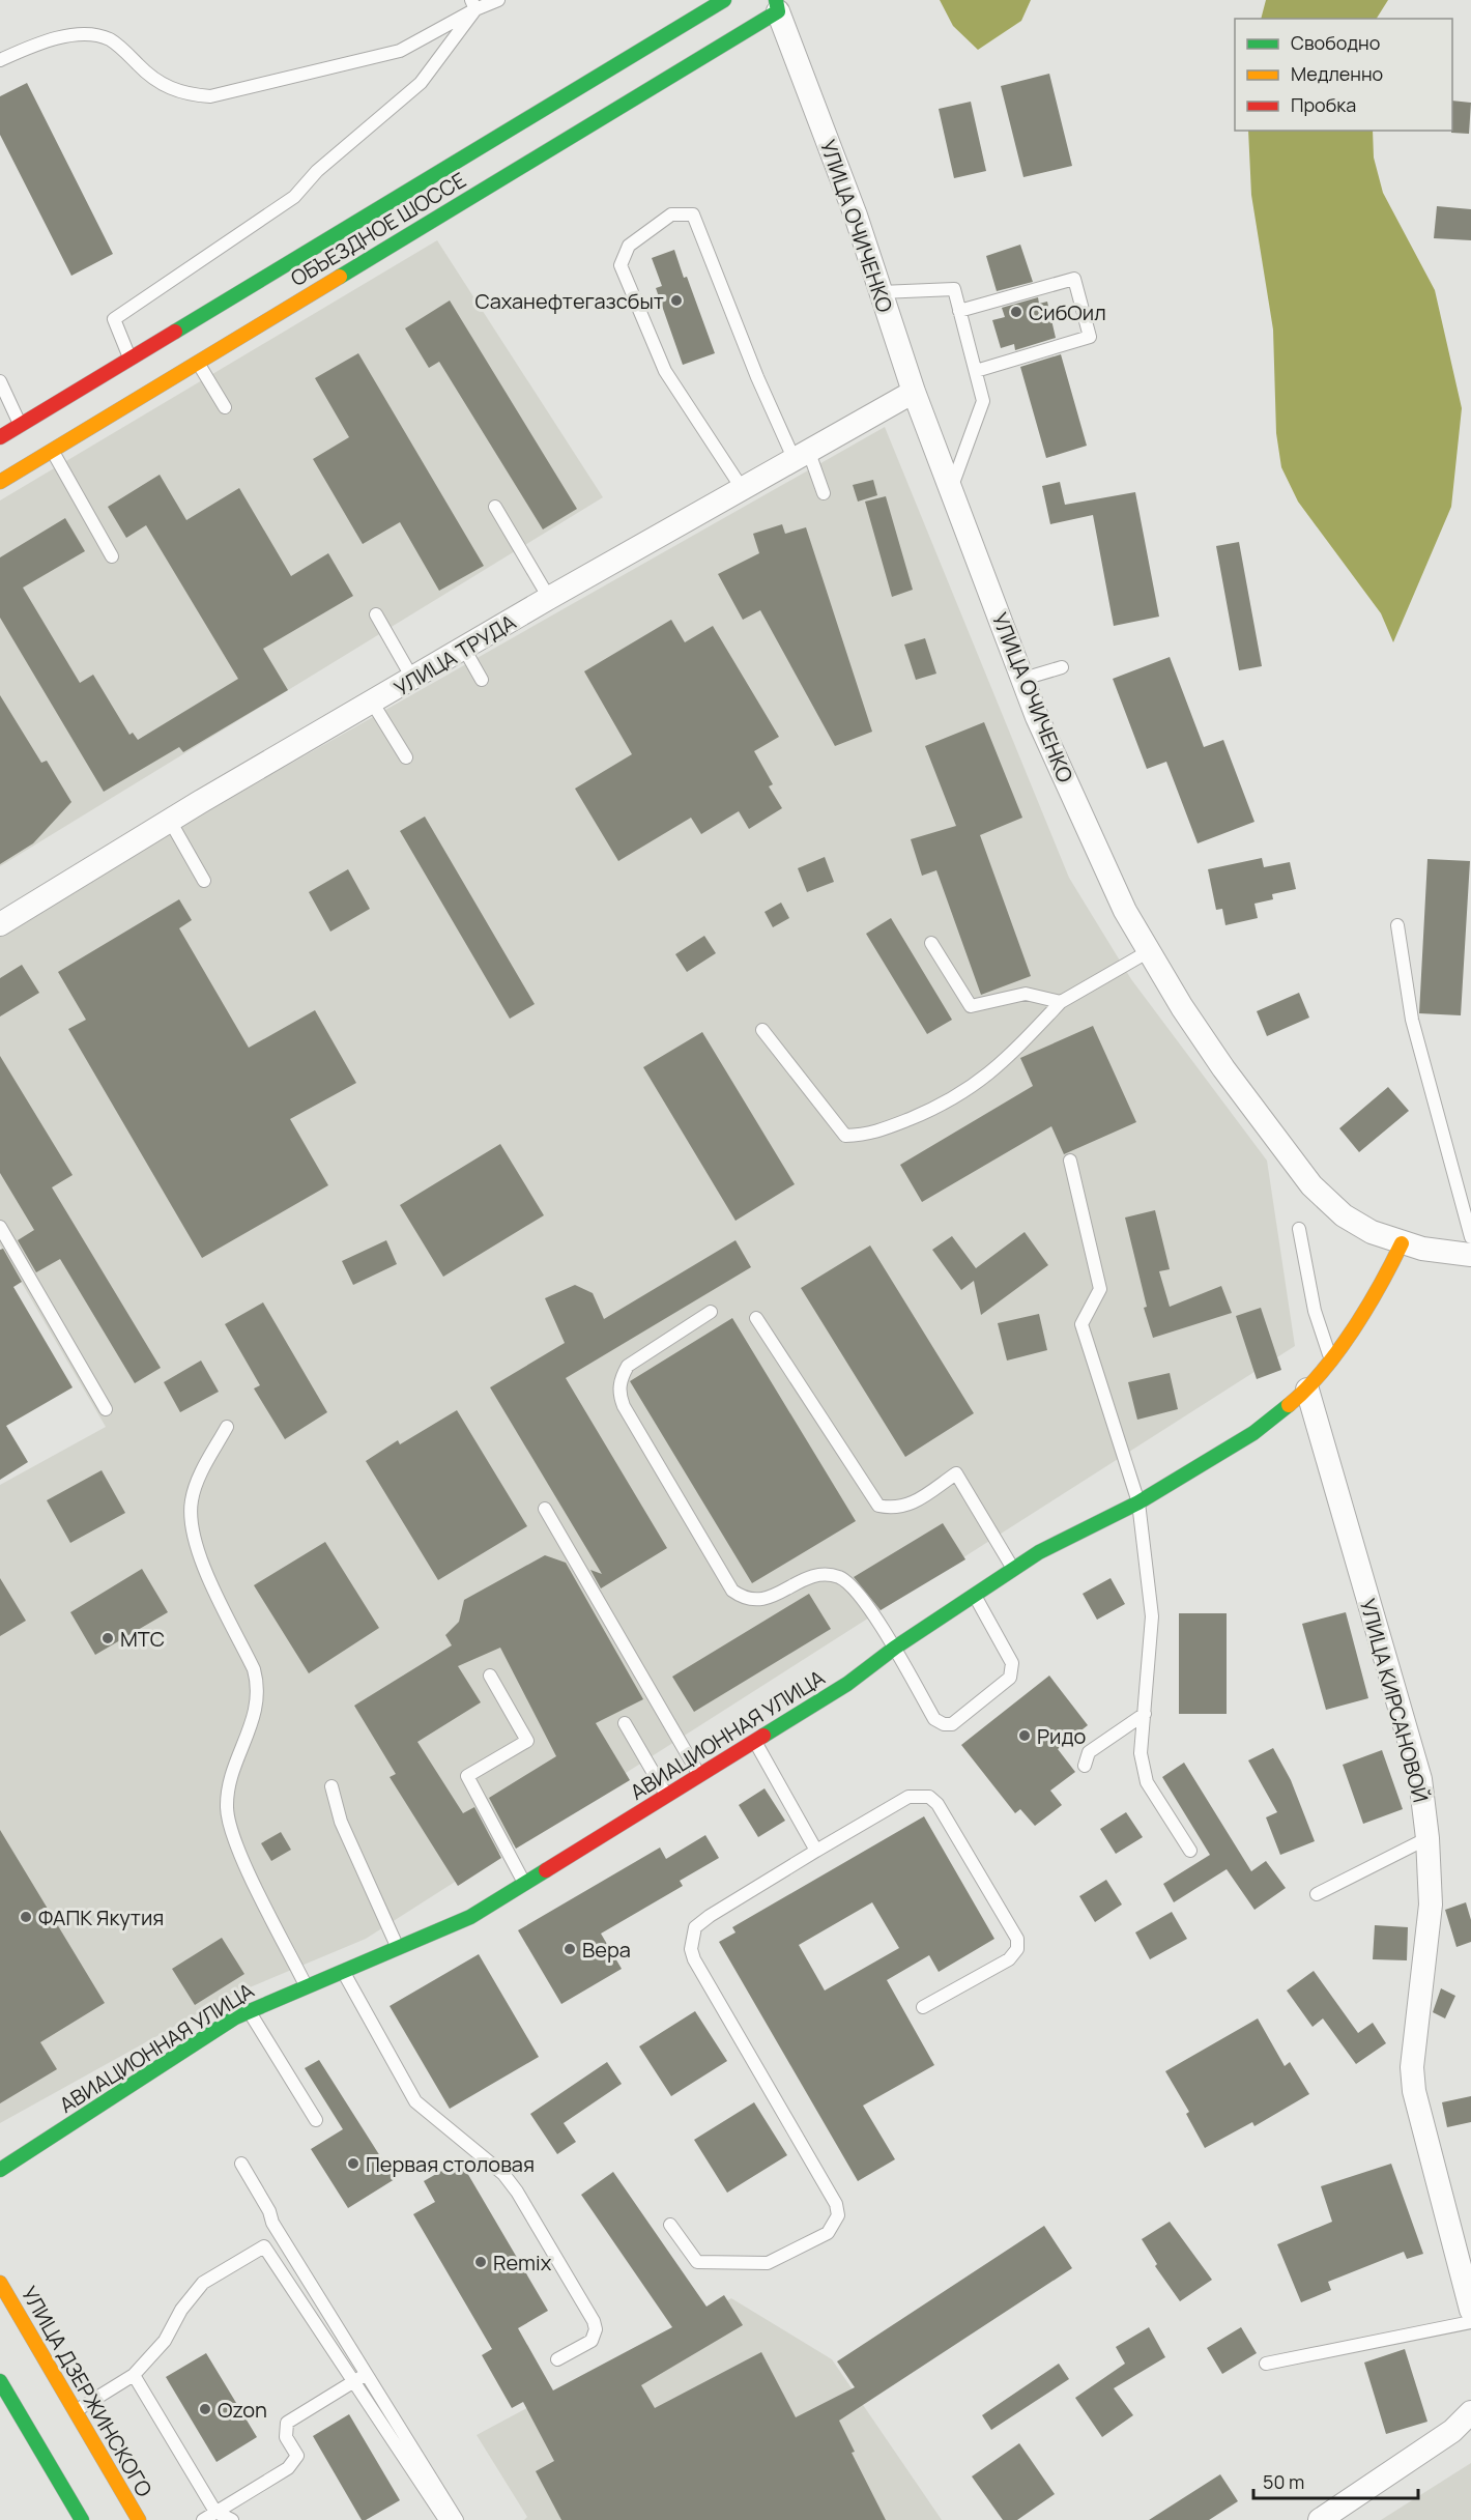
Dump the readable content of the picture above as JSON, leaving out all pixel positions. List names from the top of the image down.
{
  "streets": {
    "street": [
      "УЛИЦА ОЧИЧЕНКО",
      "ОБЪЕЗДНОЕ ШОССЕ",
      "УЛИЦА ТРУДА",
      "УЛИЦА КИРСАНОВОЙ",
      "АВИАЦИОННАЯ УЛИЦА",
      "УЛИЦА ДЗЕРЖИНСКОГО"
    ]
  },
  "crossings": [
    ["УЛИЦА ОЧИЧЕНКО", "ОБЪЕЗДНОЕ ШОССЕ"],
    ["УЛИЦА ОЧИЧЕНКО", "УЛИЦА ТРУДА"],
    ["УЛИЦА ОЧИЧЕНКО", "АВИАЦИОННАЯ УЛИЦА"],
    ["УЛИЦА КИРСАНОВОЙ", "АВИАЦИОННАЯ УЛИЦА"]
  ],
  "places": [
    "Саханефтегазсбыт",
    "СибОил",
    "МТС",
    "Ридо",
    "ФАПК Якутия",
    "Вера",
    "Первая столовая",
    "Remix",
    "Ozon"
  ],
  "legend": ["Свободно", "Медленно", "Пробка"],
  "scale_bar": "50 m"
}
